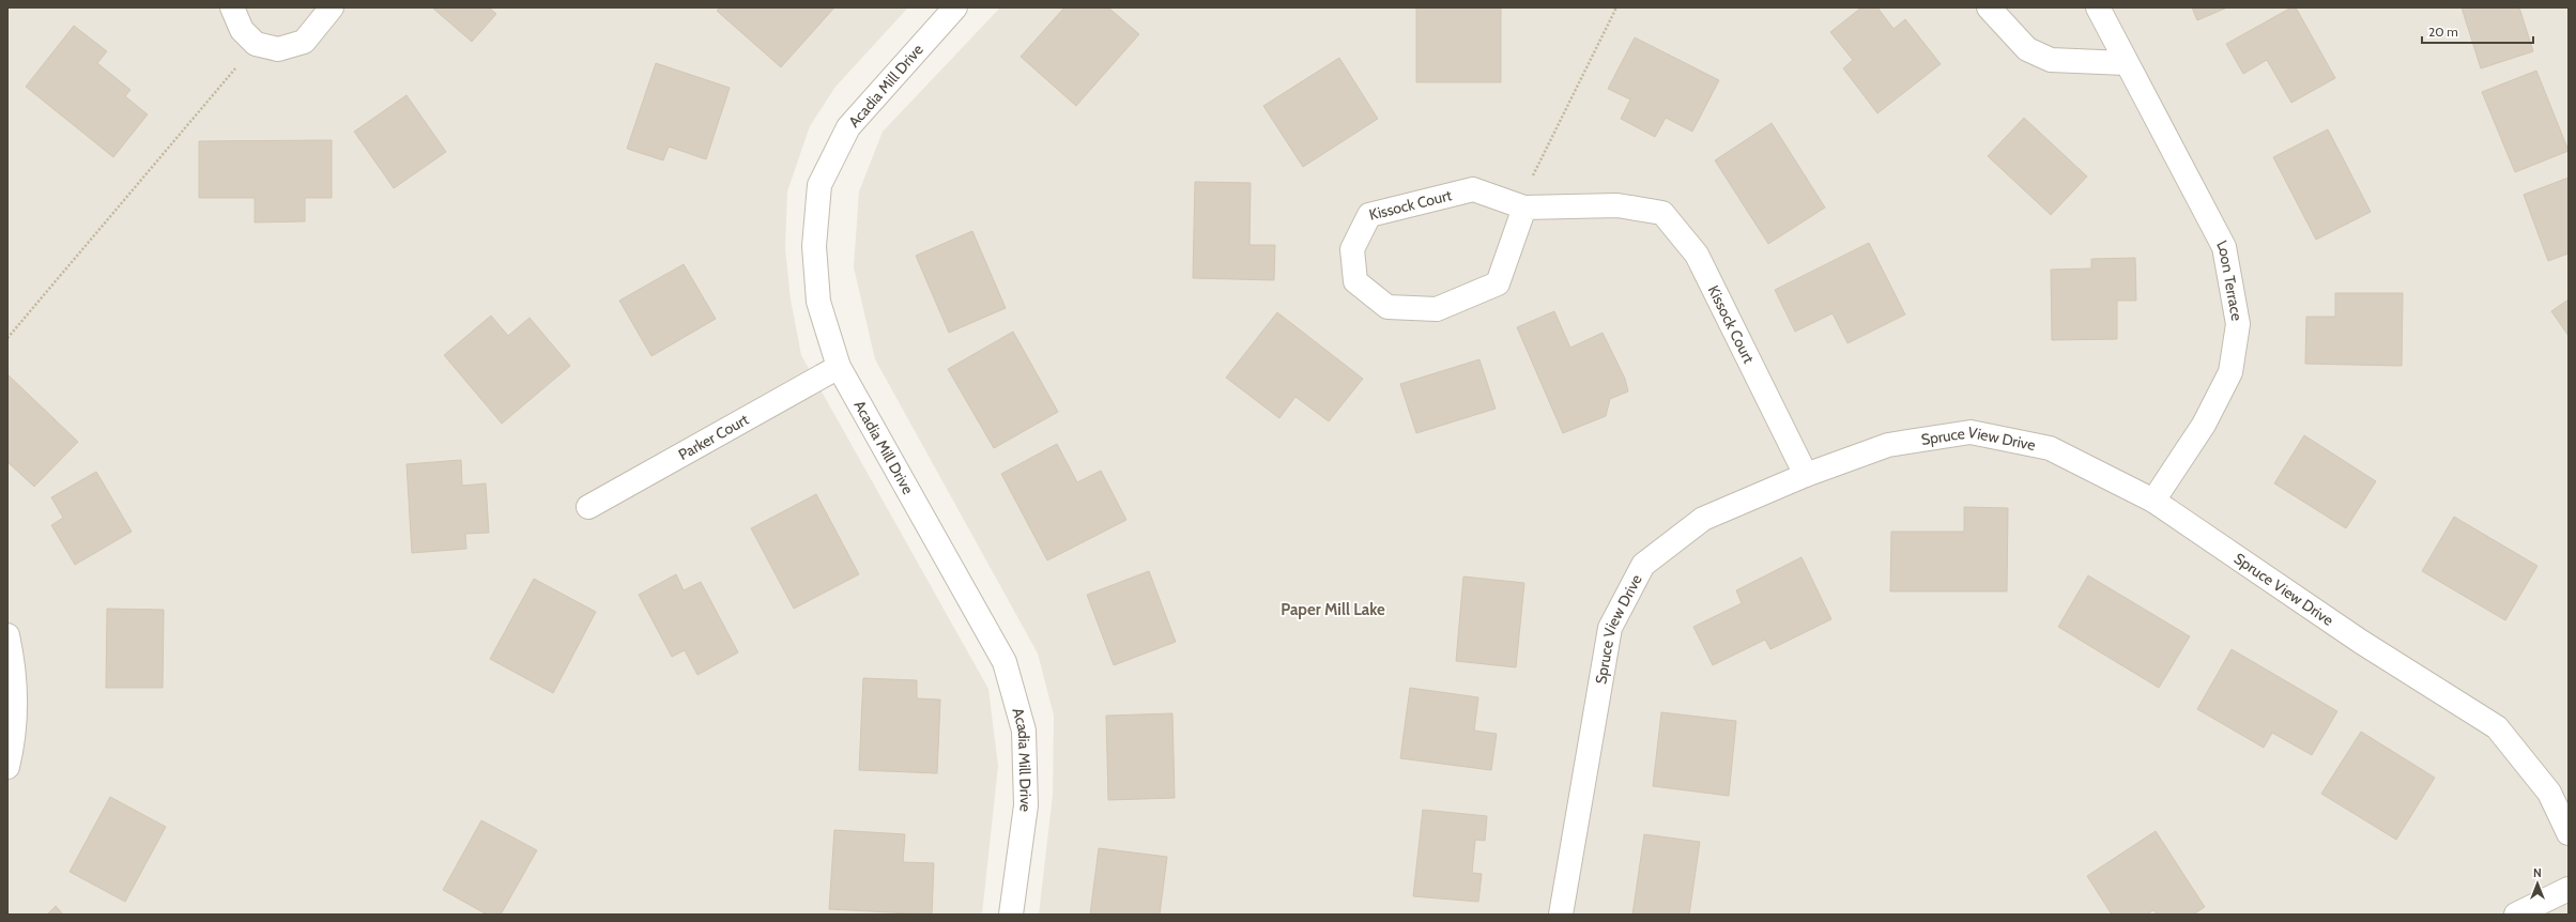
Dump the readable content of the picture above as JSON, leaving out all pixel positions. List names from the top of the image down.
{
  "streets": {
    "street": [
      "Acadia Mill Drive",
      "Kissock Court",
      "Loon Terrace",
      "Parker Court",
      "Spruce View Drive"
    ]
  },
  "crossings": [
    ["Acadia Mill Drive", "Parker Court"],
    ["Kissock Court", "Spruce View Drive"],
    ["Loon Terrace", "Spruce View Drive"]
  ],
  "districts": ["Paper Mill Lake"],
  "scale_bar": "20 m",
  "north": "top"
}
